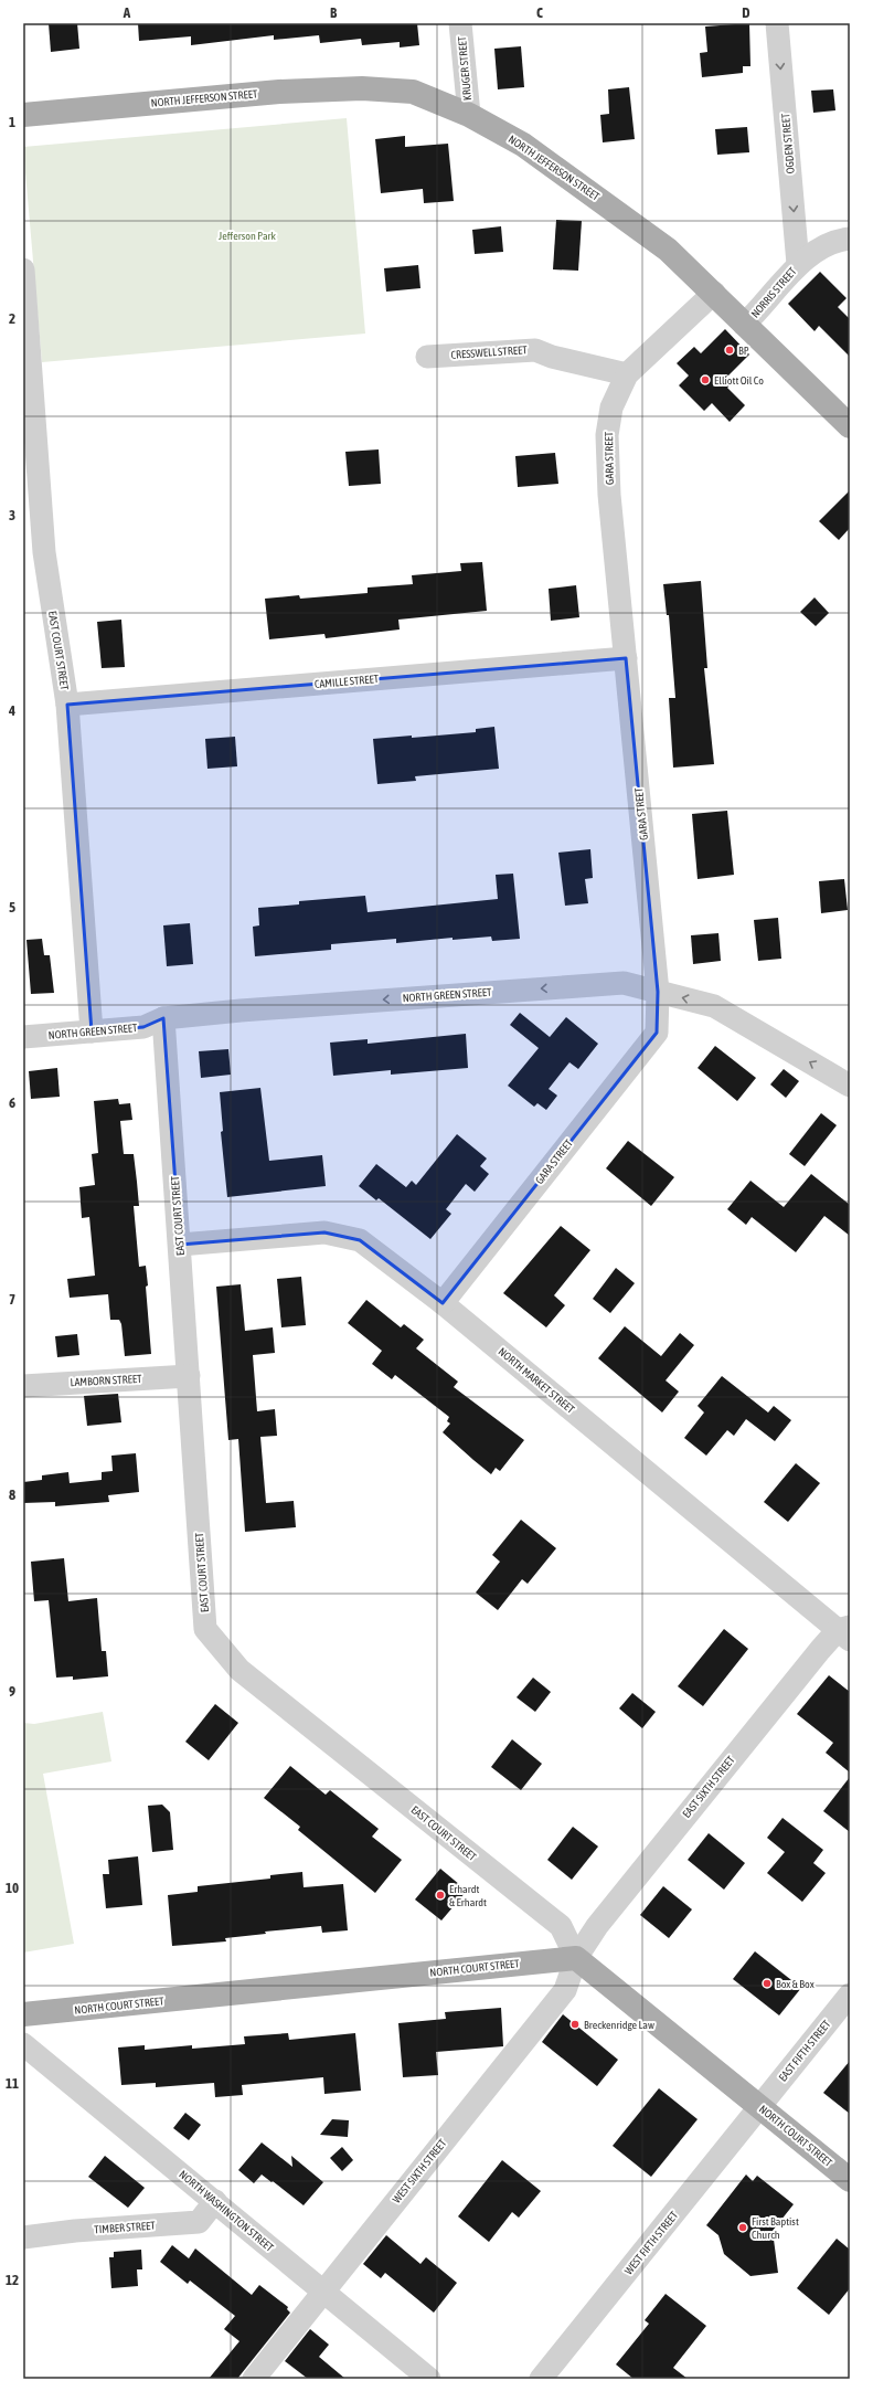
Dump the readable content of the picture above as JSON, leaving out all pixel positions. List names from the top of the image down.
{
  "streets": {
    "main road": ["NORTH JEFFERSON STREET", "NORTH COURT STREET"],
    "street": [
      "KRUGER STREET",
      "OGDEN STREET",
      "NORRIS STREET",
      "CRESSWELL STREET",
      "GARA STREET",
      "EAST COURT STREET",
      "CAMILLE STREET",
      "NORTH GREEN STREET",
      "LAMBORN STREET",
      "NORTH MARKET STREET",
      "EAST SIXTH STREET",
      "EAST FIFTH STREET",
      "WEST SIXTH STREET",
      "NORTH WASHINGTON STREET",
      "TIMBER STREET",
      "WEST FIFTH STREET"
    ]
  },
  "crossings": [
    ["KRUGER STREET", "NORTH JEFFERSON STREET"],
    ["NORTH JEFFERSON STREET", "NORRIS STREET"],
    ["NORTH JEFFERSON STREET", "GARA STREET"],
    ["OGDEN STREET", "NORRIS STREET"],
    ["CRESSWELL STREET", "GARA STREET"],
    ["GARA STREET", "CAMILLE STREET"],
    ["GARA STREET", "NORTH GREEN STREET"],
    ["GARA STREET", "NORTH MARKET STREET"],
    ["EAST COURT STREET", "CAMILLE STREET"],
    ["EAST COURT STREET", "NORTH GREEN STREET"],
    ["EAST COURT STREET", "LAMBORN STREET"],
    ["EAST COURT STREET", "NORTH MARKET STREET"],
    ["EAST COURT STREET", "EAST SIXTH STREET"],
    ["EAST COURT STREET", "NORTH COURT STREET"],
    ["EAST COURT STREET", "WEST SIXTH STREET"],
    ["NORTH MARKET STREET", "EAST SIXTH STREET"],
    ["EAST SIXTH STREET", "NORTH COURT STREET"],
    ["EAST SIXTH STREET", "WEST SIXTH STREET"],
    ["NORTH COURT STREET", "EAST FIFTH STREET"],
    ["NORTH COURT STREET", "WEST SIXTH STREET"],
    ["NORTH COURT STREET", "WEST FIFTH STREET"],
    ["EAST FIFTH STREET", "WEST FIFTH STREET"],
    ["WEST SIXTH STREET", "NORTH WASHINGTON STREET"],
    ["NORTH WASHINGTON STREET", "TIMBER STREET"]
  ],
  "one_way": ["OGDEN STREET", "NORTH GREEN STREET"],
  "parks": ["Jefferson Park"],
  "places": [
    "BP",
    "Elliott Oil Co",
    "Erhardt & Erhardt",
    "Box & Box",
    "Breckenridge Law",
    "First Baptist Church"
  ],
  "grid": {
    "columns": [
      "A",
      "B",
      "C",
      "D"
    ],
    "rows": [
      "1",
      "2",
      "3",
      "4",
      "5",
      "6",
      "7",
      "8",
      "9",
      "10",
      "11",
      "12"
    ]
  }
}
